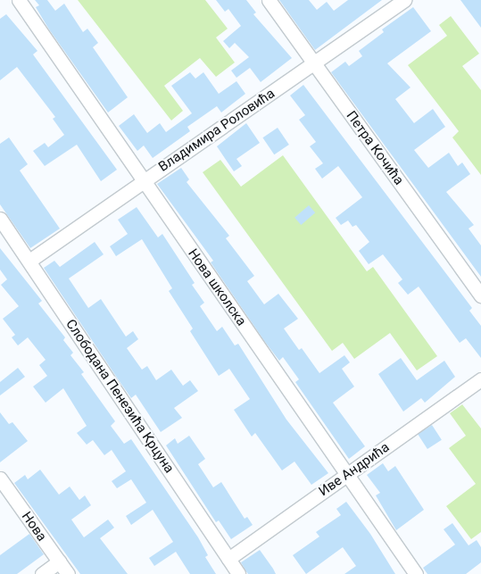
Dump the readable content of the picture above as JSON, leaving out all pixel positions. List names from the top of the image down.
{
  "streets": {
    "street": [
      "Владимира Роловића",
      "Петра Кочића",
      "Нова школска",
      "Слободана Пенезића Крцуна",
      "Иве Андрића",
      "Нова"
    ]
  },
  "crossings": [
    ["Владимира Роловића", "Петра Кочића"],
    ["Владимира Роловића", "Нова школска"],
    ["Владимира Роловића", "Слободана Пенезића Крцуна"],
    ["Нова школска", "Иве Андрића"],
    ["Слободана Пенезића Крцуна", "Иве Андрића"]
  ]
}
